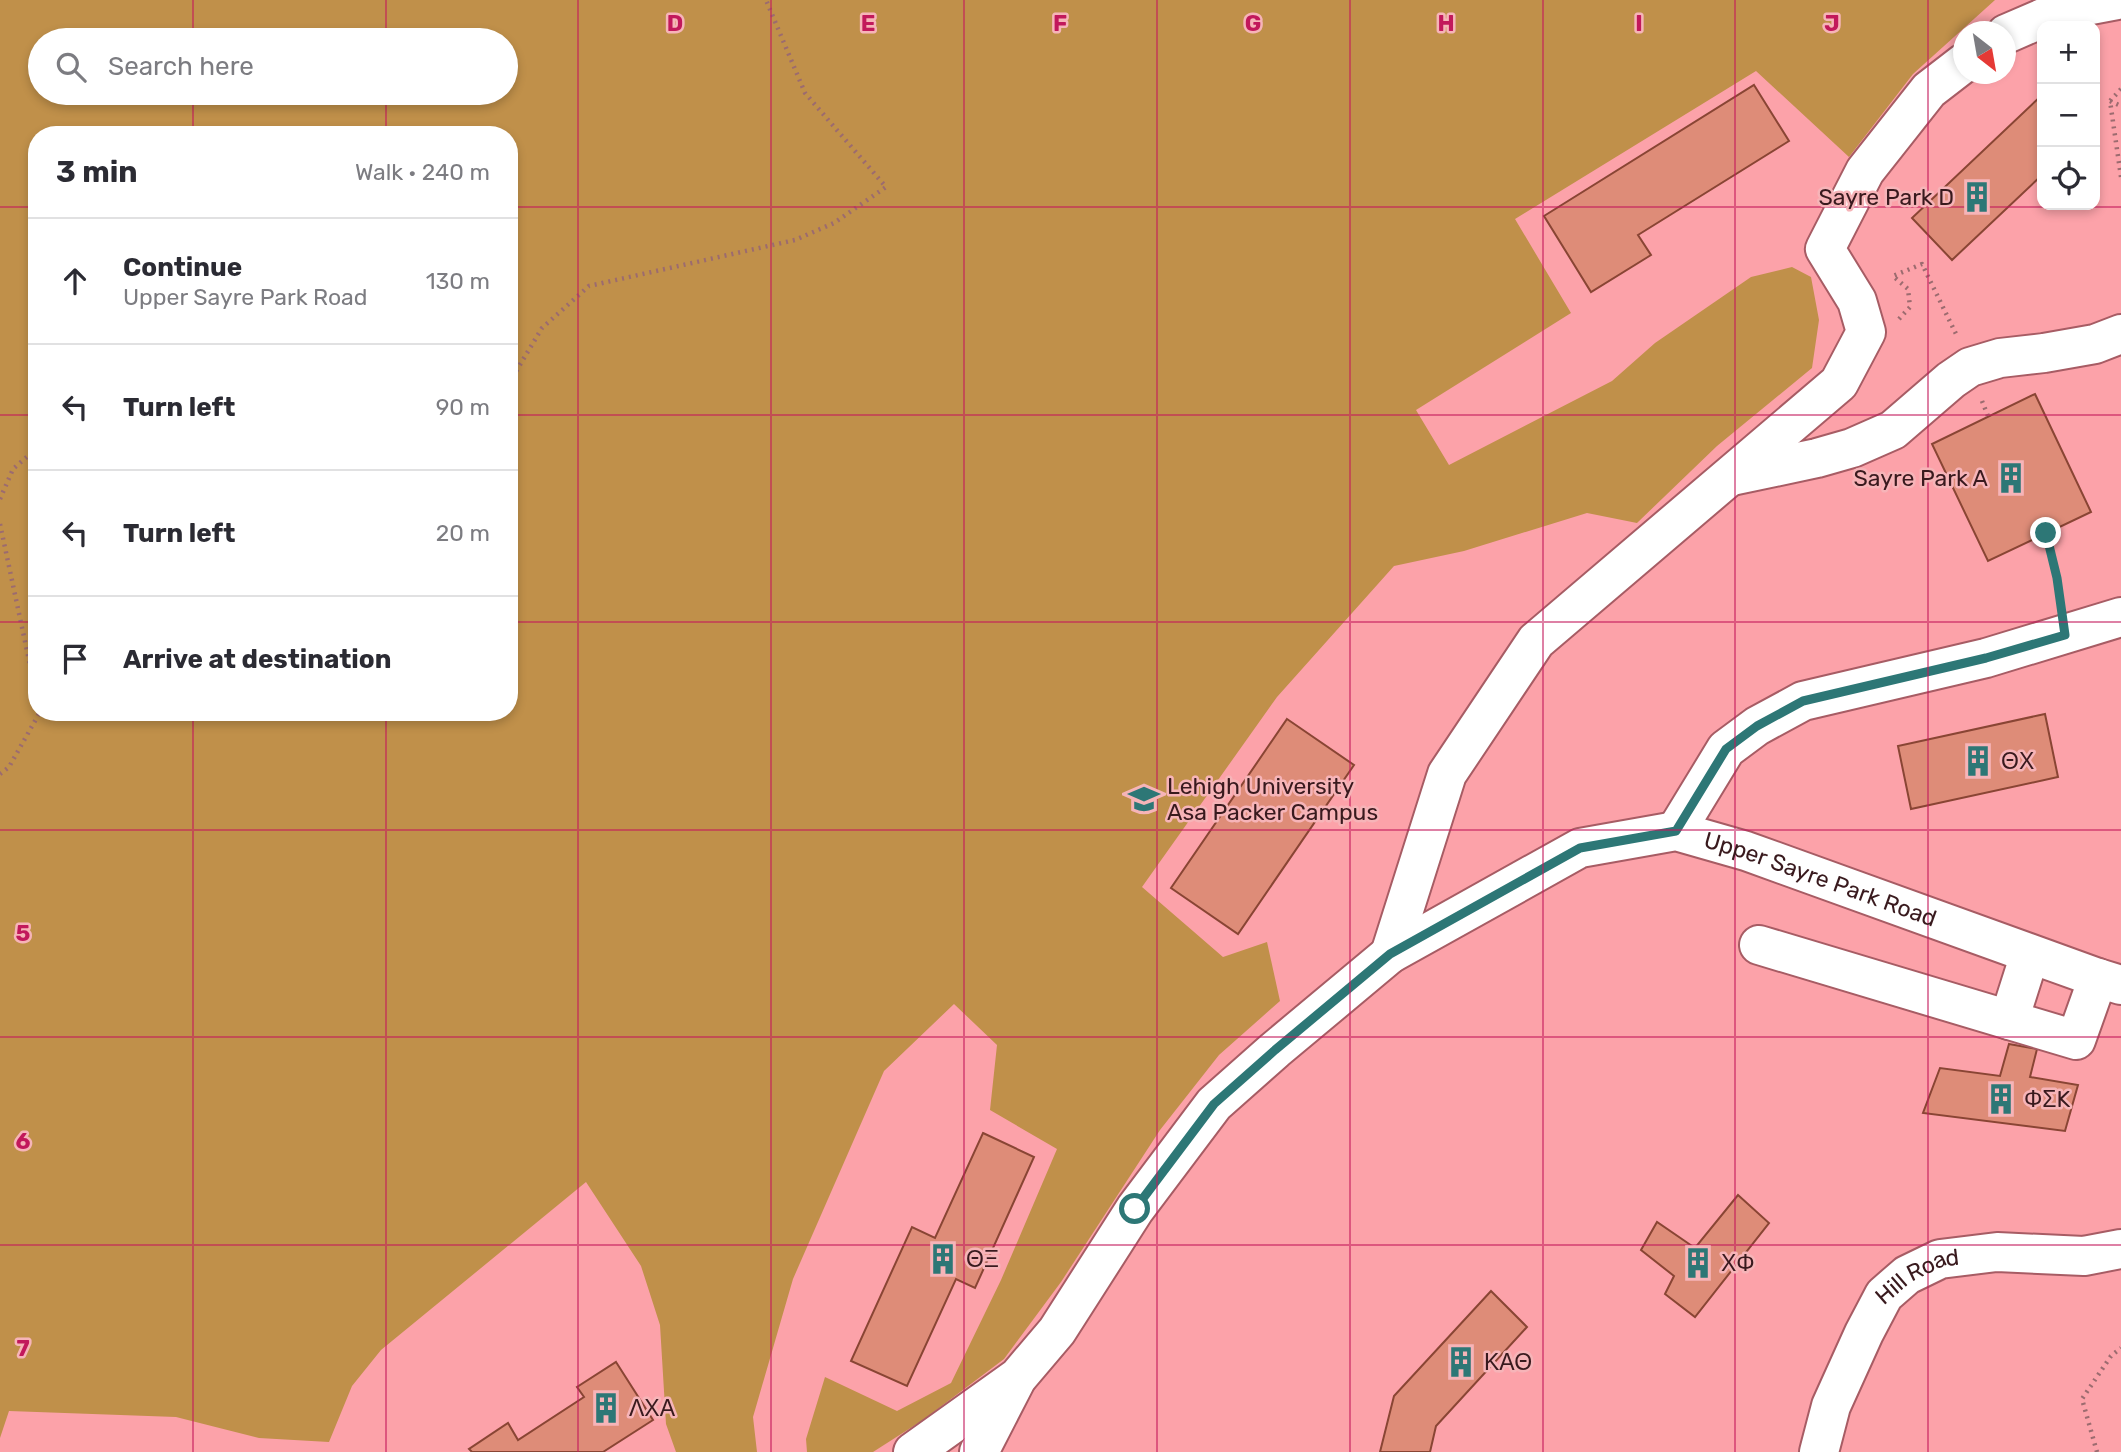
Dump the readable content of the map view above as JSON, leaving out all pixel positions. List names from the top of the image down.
{
  "streets": {
    "street": ["Upper Sayre Park Road", "Hill Road"]
  },
  "places": {
    "building": [
      "Sayre Park D",
      "Sayre Park A",
      "ΘΧ",
      "ΦΣK",
      "ΘΞ",
      "ΧΦ",
      "ΚΑΘ",
      "ΛΧΑ"
    ],
    "school or university": ["Lehigh University Asa Packer Campus"]
  },
  "north": "bottom right",
  "page": {
    "map_buttons": ["+", "−"],
    "search": "Search here",
    "heading": ["3 min", "Walk · 240 m"],
    "list": [
      ["Continue", "Upper Sayre Park Road", "130 m"],
      ["Turn left", "90 m"],
      ["Turn left", "20 m"],
      "Arrive at destination"
    ]
  },
  "grid": {
    "columns": [
      "D",
      "E",
      "F",
      "G",
      "H",
      "I",
      "J"
    ],
    "rows": ["5", "6", "7"]
  }
}
